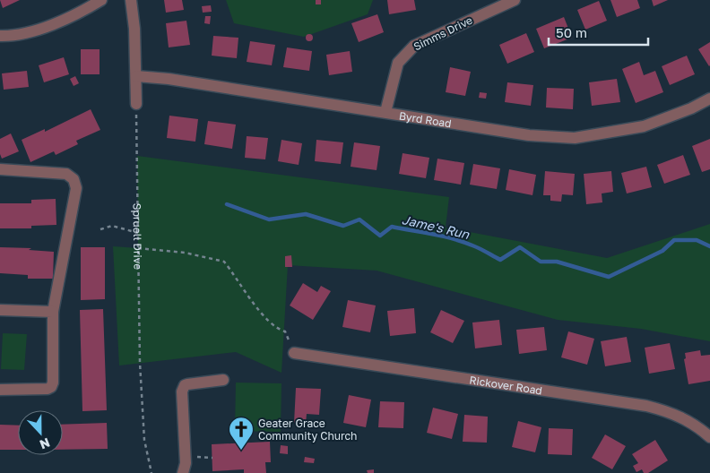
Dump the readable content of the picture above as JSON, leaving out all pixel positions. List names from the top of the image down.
{
  "streets": {
    "street": ["Simms Drive", "Byrd Road", "Rickover Road"],
    "path": ["Spruell Drive"]
  },
  "crossings": [
    ["Simms Drive", "Byrd Road"]
  ],
  "water": ["Jame's Run"],
  "places": {
    "church": ["Geater Grace Community Church"]
  },
  "scale_bar": "50 m",
  "north": "bottom"
}
